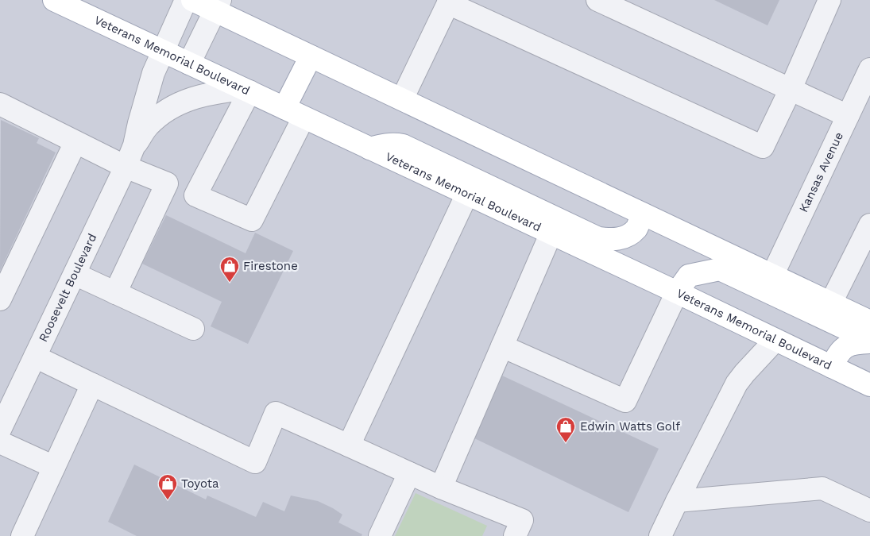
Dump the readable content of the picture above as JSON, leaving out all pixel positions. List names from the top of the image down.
{
  "streets": {
    "main road": ["Veterans Memorial Boulevard"],
    "street": ["Kansas Avenue", "Roosevelt Boulevard"]
  },
  "crossings": [
    ["Veterans Memorial Boulevard", "Roosevelt Boulevard"]
  ],
  "places": {
    "shop": ["Firestone", "Edwin Watts Golf", "Toyota"]
  }
}
